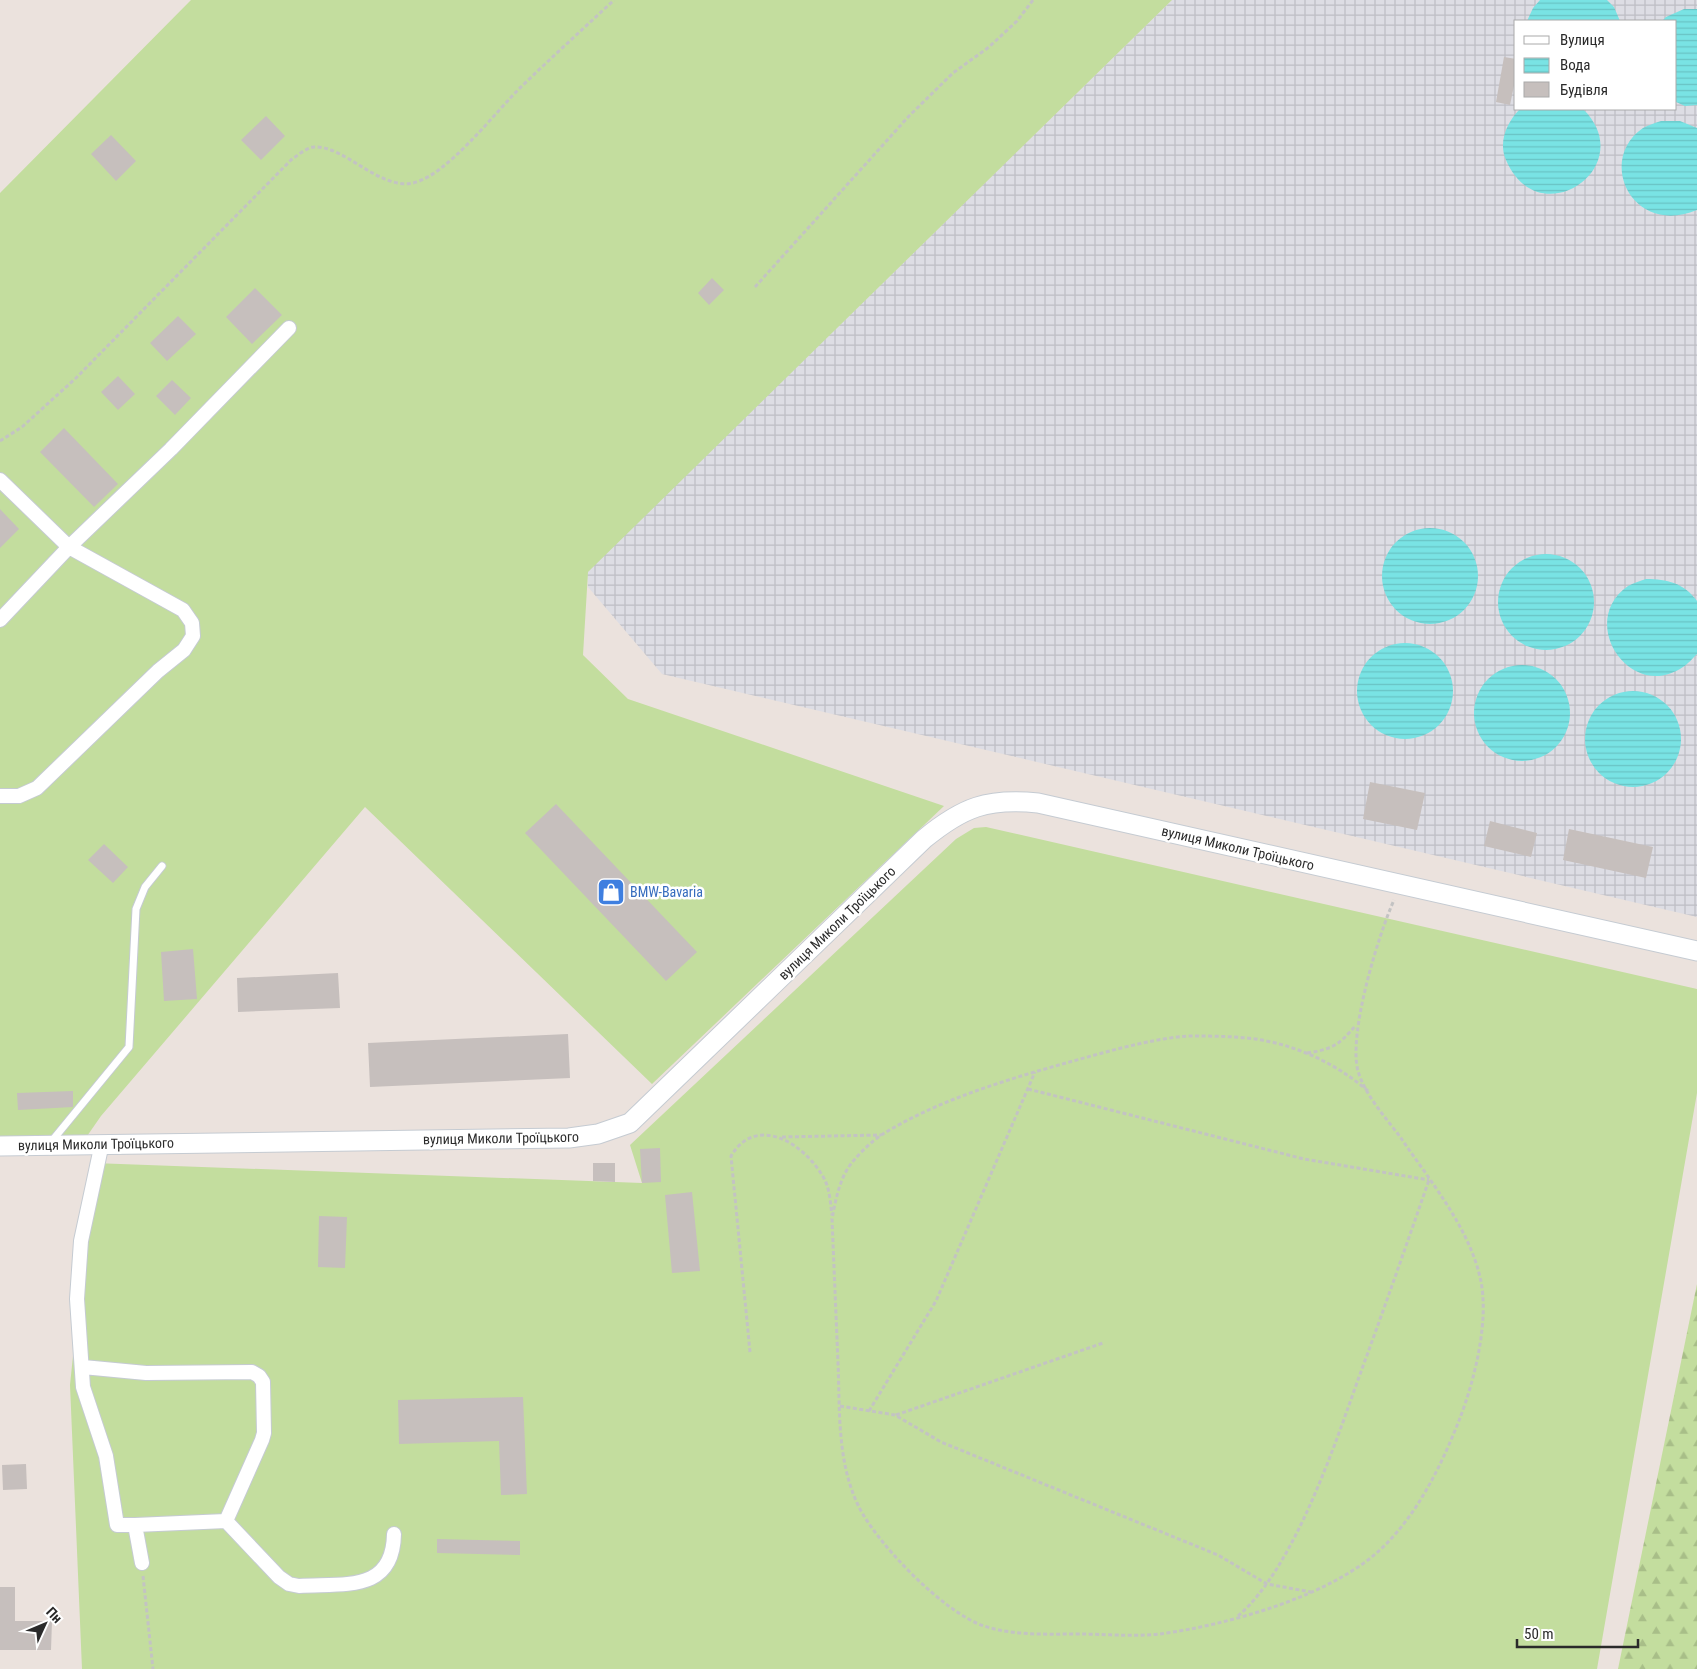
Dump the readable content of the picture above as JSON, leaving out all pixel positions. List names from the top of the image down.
{
  "streets": {
    "street": ["вулиця Миколи Троїцького"]
  },
  "places": {
    "shop": ["BMW-Bavaria"]
  },
  "legend": ["Вулиця", "Вода", "Будівля"],
  "scale_bar": "50 m",
  "north": "top right"
}
